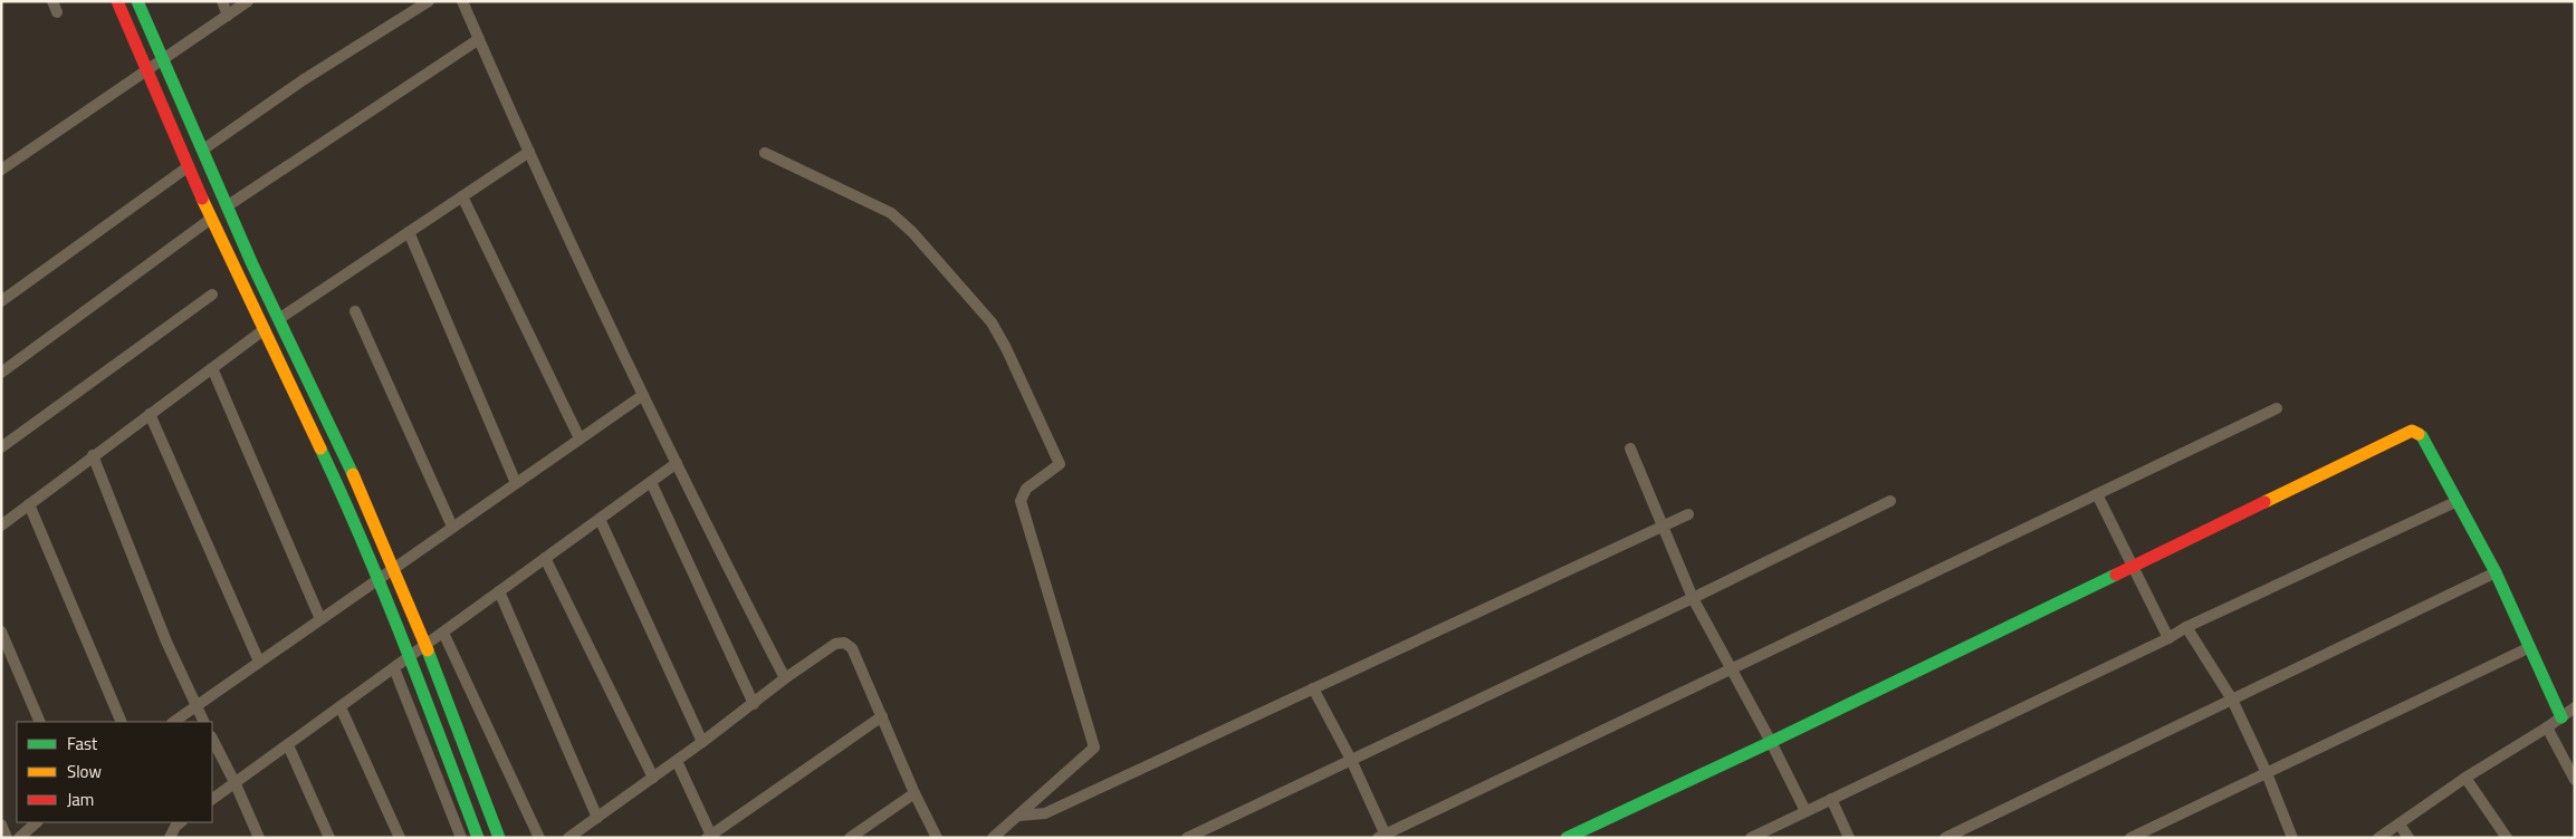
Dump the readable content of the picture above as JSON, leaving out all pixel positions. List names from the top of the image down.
{
  "legend": ["Fast", "Slow", "Jam"]
}
